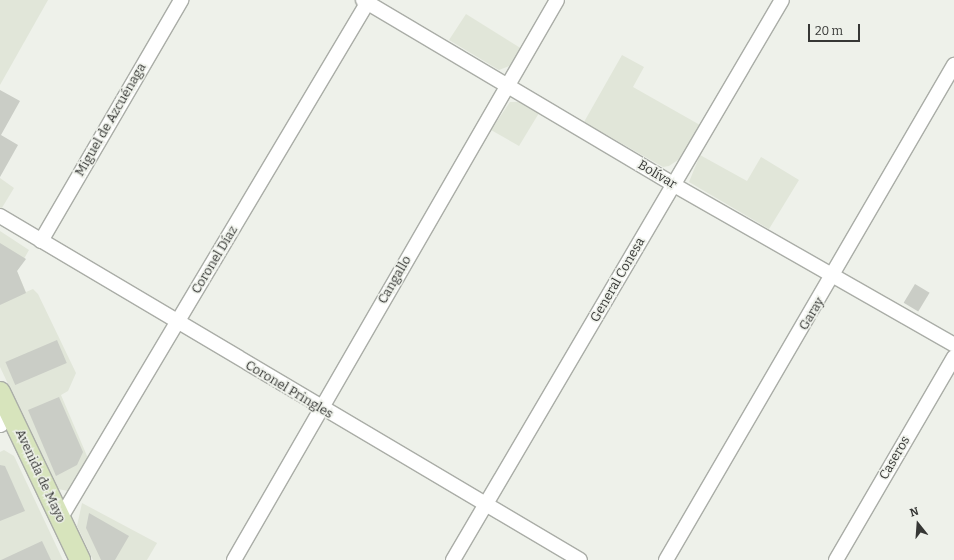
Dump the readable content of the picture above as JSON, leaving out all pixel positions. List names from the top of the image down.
{
  "streets": {
    "main road": ["Avenida de Mayo"],
    "street": [
      "Miguel de Azcuénaga",
      "Bolívar",
      "Coronel Díaz",
      "Cangallo",
      "General Conesa",
      "Garay",
      "Coronel Pringles",
      "Caseros"
    ]
  },
  "crossings": [
    ["Miguel de Azcuénaga", "Coronel Pringles"],
    ["Bolívar", "Coronel Díaz"],
    ["Bolívar", "Cangallo"],
    ["Bolívar", "General Conesa"],
    ["Bolívar", "Garay"],
    ["Coronel Díaz", "Coronel Pringles"],
    ["Coronel Díaz", "Avenida de Mayo"],
    ["Cangallo", "Coronel Pringles"],
    ["General Conesa", "Coronel Pringles"]
  ],
  "scale_bar": "20 m",
  "north": "top"
}
